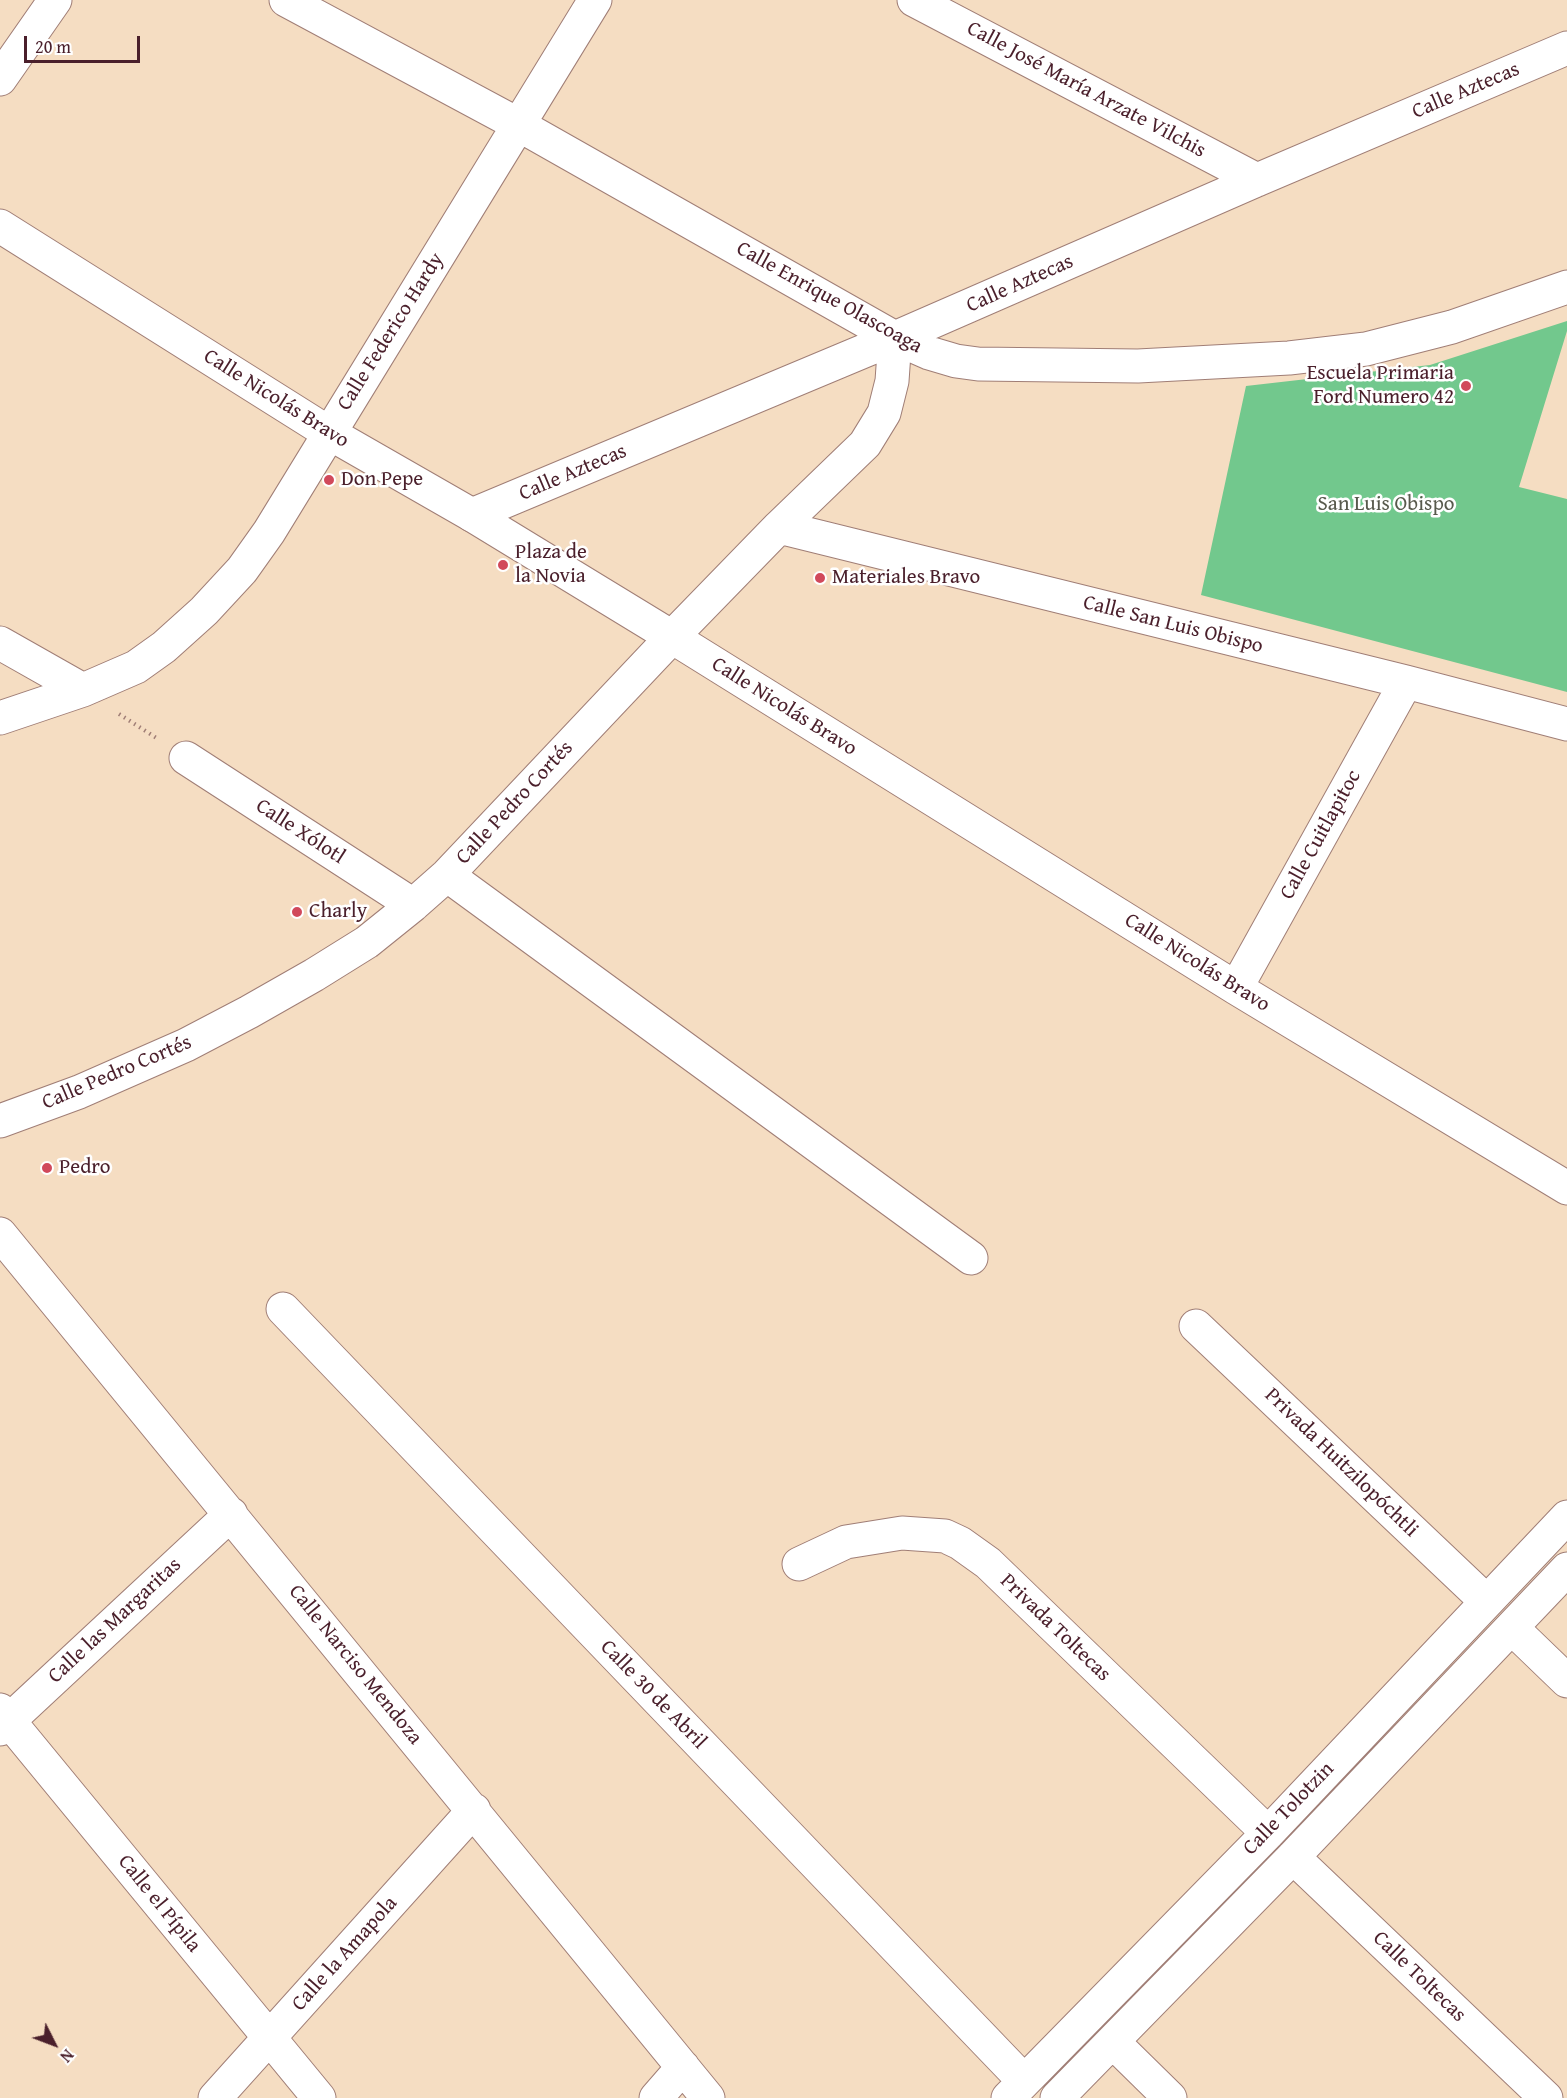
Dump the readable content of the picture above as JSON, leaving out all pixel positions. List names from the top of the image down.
{
  "streets": {
    "street": [
      "Calle José María Arzate Vilchis",
      "Calle Aztecas",
      "Calle Enrique Olascoaga",
      "Calle Federico Hardy",
      "Calle Nicolás Bravo",
      "Calle San Luis Obispo",
      "Calle Pedro Cortés",
      "Calle Xólotl",
      "Calle Cuitlapitoc",
      "Privada Huitzilopóchtli",
      "Calle las Margaritas",
      "Privada Toltecas",
      "Calle Narciso Mendoza",
      "Calle 30 de Abril",
      "Calle Tolotzin",
      "Calle el Pípila",
      "Calle la Amapola",
      "Calle Toltecas"
    ]
  },
  "crossings": [
    ["Calle José María Arzate Vilchis", "Calle Aztecas"],
    ["Calle Aztecas", "Calle Enrique Olascoaga"],
    ["Calle Aztecas", "Calle Nicolás Bravo"],
    ["Calle Aztecas", "Calle Pedro Cortés"],
    ["Calle Enrique Olascoaga", "Calle Federico Hardy"],
    ["Calle Enrique Olascoaga", "Calle Pedro Cortés"],
    ["Calle Federico Hardy", "Calle Nicolás Bravo"],
    ["Calle Nicolás Bravo", "Calle Pedro Cortés"],
    ["Calle Nicolás Bravo", "Calle Cuitlapitoc"],
    ["Calle San Luis Obispo", "Calle Pedro Cortés"],
    ["Calle San Luis Obispo", "Calle Cuitlapitoc"],
    ["Calle Pedro Cortés", "Calle Xólotl"],
    ["Privada Huitzilopóchtli", "Calle Tolotzin"],
    ["Calle las Margaritas", "Calle Narciso Mendoza"],
    ["Calle las Margaritas", "Calle el Pípila"],
    ["Privada Toltecas", "Calle Tolotzin"],
    ["Calle Narciso Mendoza", "Calle la Amapola"],
    ["Calle 30 de Abril", "Calle Tolotzin"],
    ["Calle Tolotzin", "Calle Toltecas"],
    ["Calle el Pípila", "Calle la Amapola"]
  ],
  "parks": ["San Luis Obispo"],
  "places": [
    "Escuela Primaria Ford Numero 42",
    "Don Pepe",
    "Plaza de la Novia",
    "Materiales Bravo",
    "Charly",
    "Pedro"
  ],
  "scale_bar": "20 m",
  "north": "bottom right"
}
